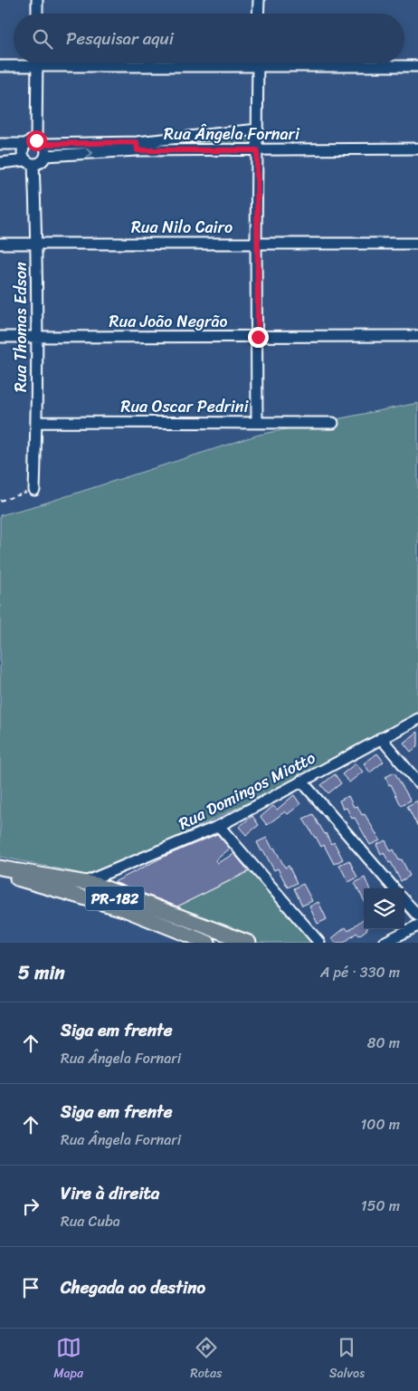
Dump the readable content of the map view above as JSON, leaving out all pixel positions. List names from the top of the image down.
{
  "streets": {
    "main road": ["PR-182"],
    "street": [
      "Rua Ângela Fornari",
      "Rua Nilo Cairo",
      "Rua João Negrão",
      "Rua Thomas Edson",
      "Rua Oscar Pedrini",
      "Rua Domingos Miotto"
    ]
  },
  "crossings": [
    ["Rua Ângela Fornari", "Rua Thomas Edson"],
    ["Rua Nilo Cairo", "Rua Thomas Edson"],
    ["Rua João Negrão", "Rua Thomas Edson"],
    ["Rua Thomas Edson", "Rua Oscar Pedrini"]
  ],
  "page": {
    "search": "Pesquisar aqui",
    "heading": ["5 min", "A pé · 330 m"],
    "list": [
      ["Siga em frente", "Rua Ângela Fornari", "80 m"],
      ["Siga em frente", "Rua Ângela Fornari", "100 m"],
      ["Vire à direita", "Rua Cuba", "150 m"],
      "Chegada ao destino"
    ],
    "nav": ["Mapa", "Rotas", "Salvos"]
  }
}
